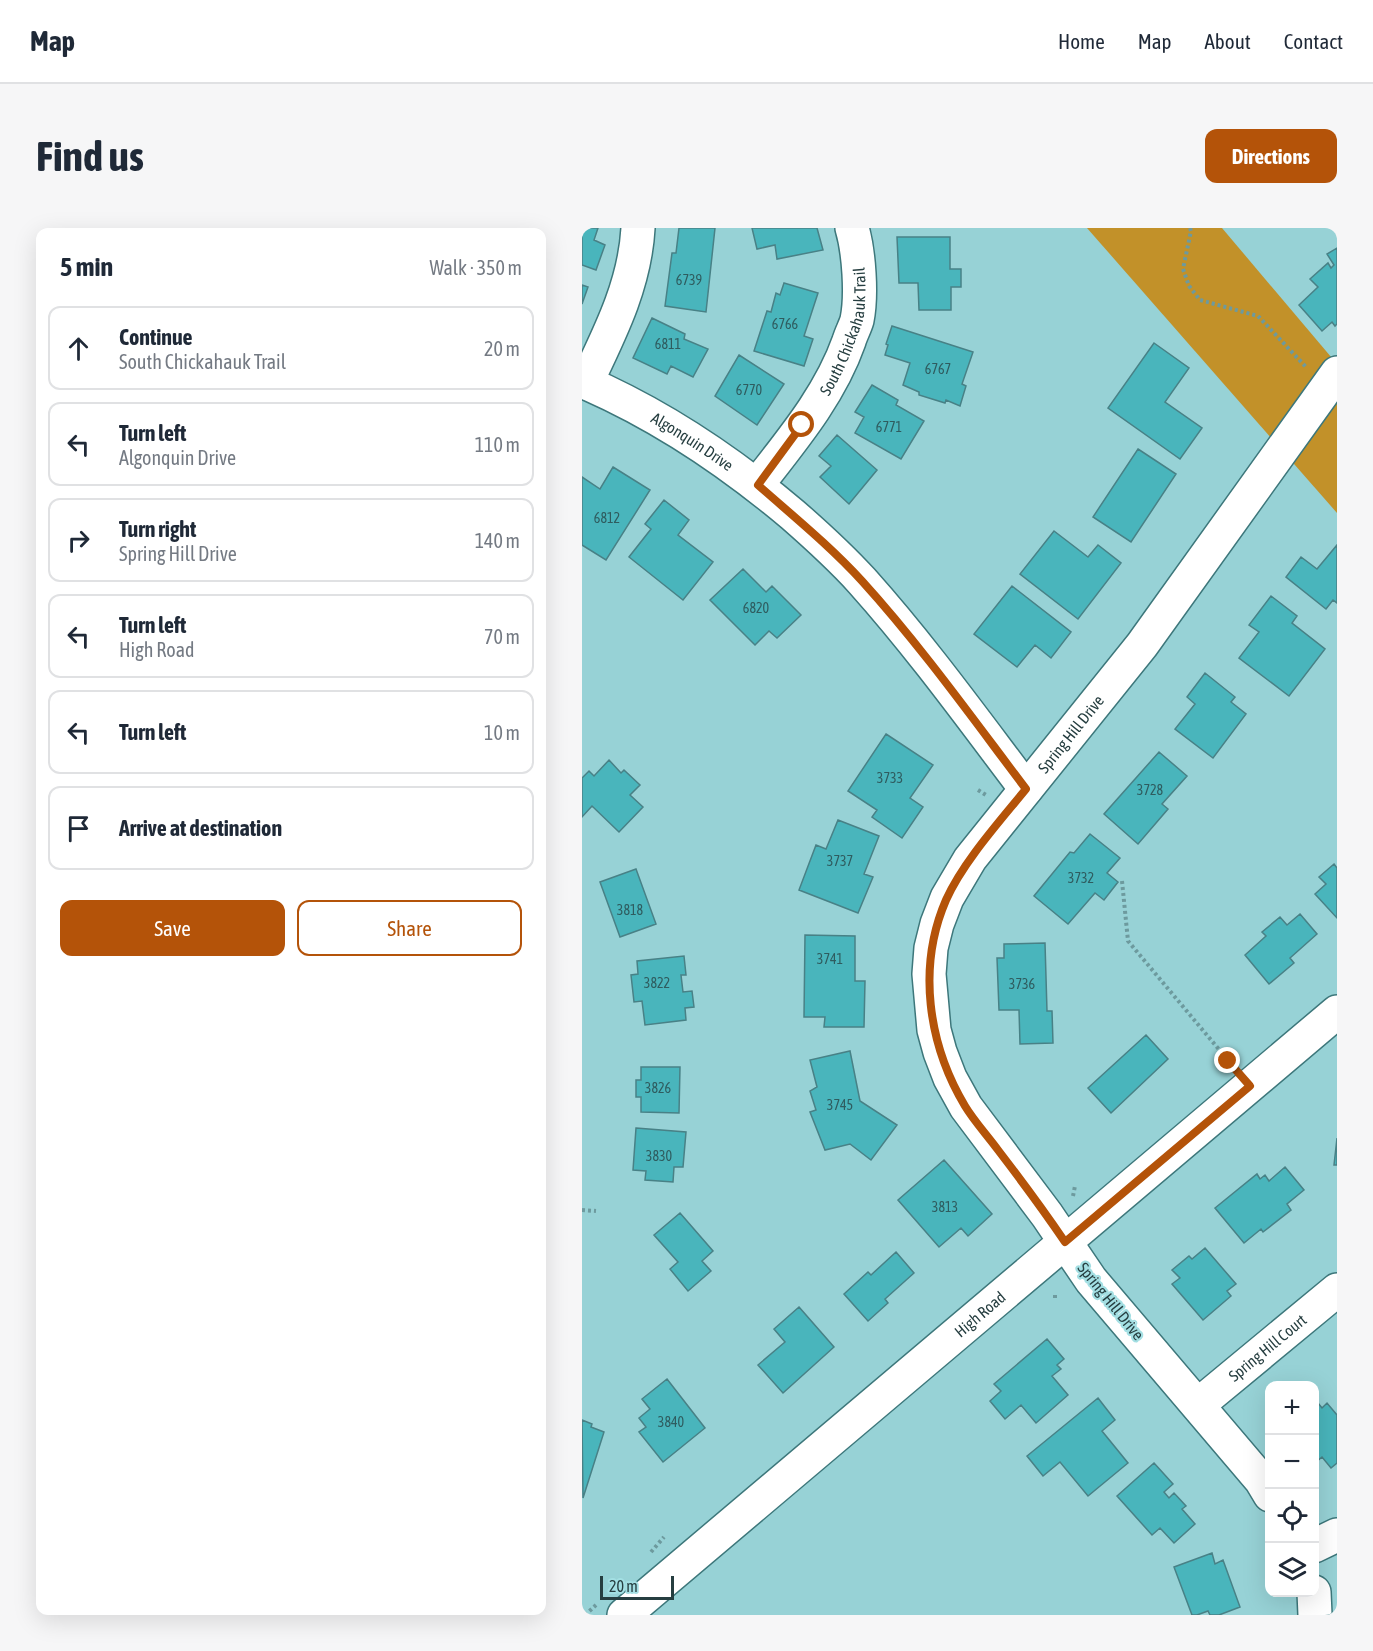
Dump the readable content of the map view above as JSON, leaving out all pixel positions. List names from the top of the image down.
{
  "streets": {
    "street": [
      "South Chickahauk Trail",
      "Algonquin Drive",
      "Spring Hill Drive",
      "High Road",
      "Spring Hill Court"
    ]
  },
  "crossings": [
    ["South Chickahauk Trail", "Algonquin Drive"],
    ["Algonquin Drive", "Spring Hill Drive"],
    ["Spring Hill Drive", "High Road"],
    ["Spring Hill Drive", "Spring Hill Court"]
  ],
  "house_numbers": [
    "6739",
    "6766",
    "6811",
    "6767",
    "6770",
    "6771",
    "6812",
    "6820",
    "3733",
    "3728",
    "3737",
    "3732",
    "3818",
    "3741",
    "3822",
    "3736",
    "3826",
    "3745",
    "3830",
    "3813",
    "3840"
  ],
  "scale_bar": "20 m",
  "page": {
    "header": "Map",
    "nav": [
      "Home",
      "Map",
      "About",
      "Contact"
    ],
    "buttons": [
      "Directions",
      ["Save", "Share"]
    ],
    "title": "Find us",
    "heading": ["5 min", "Walk · 350 m"],
    "list": [
      ["Continue", "South Chickahauk Trail", "20 m"],
      ["Turn left", "Algonquin Drive", "110 m"],
      ["Turn right", "Spring Hill Drive", "140 m"],
      ["Turn left", "High Road", "70 m"],
      ["Turn left", "10 m"],
      "Arrive at destination"
    ],
    "map_buttons": ["+", "−"],
    "scale": "20 m"
  }
}
